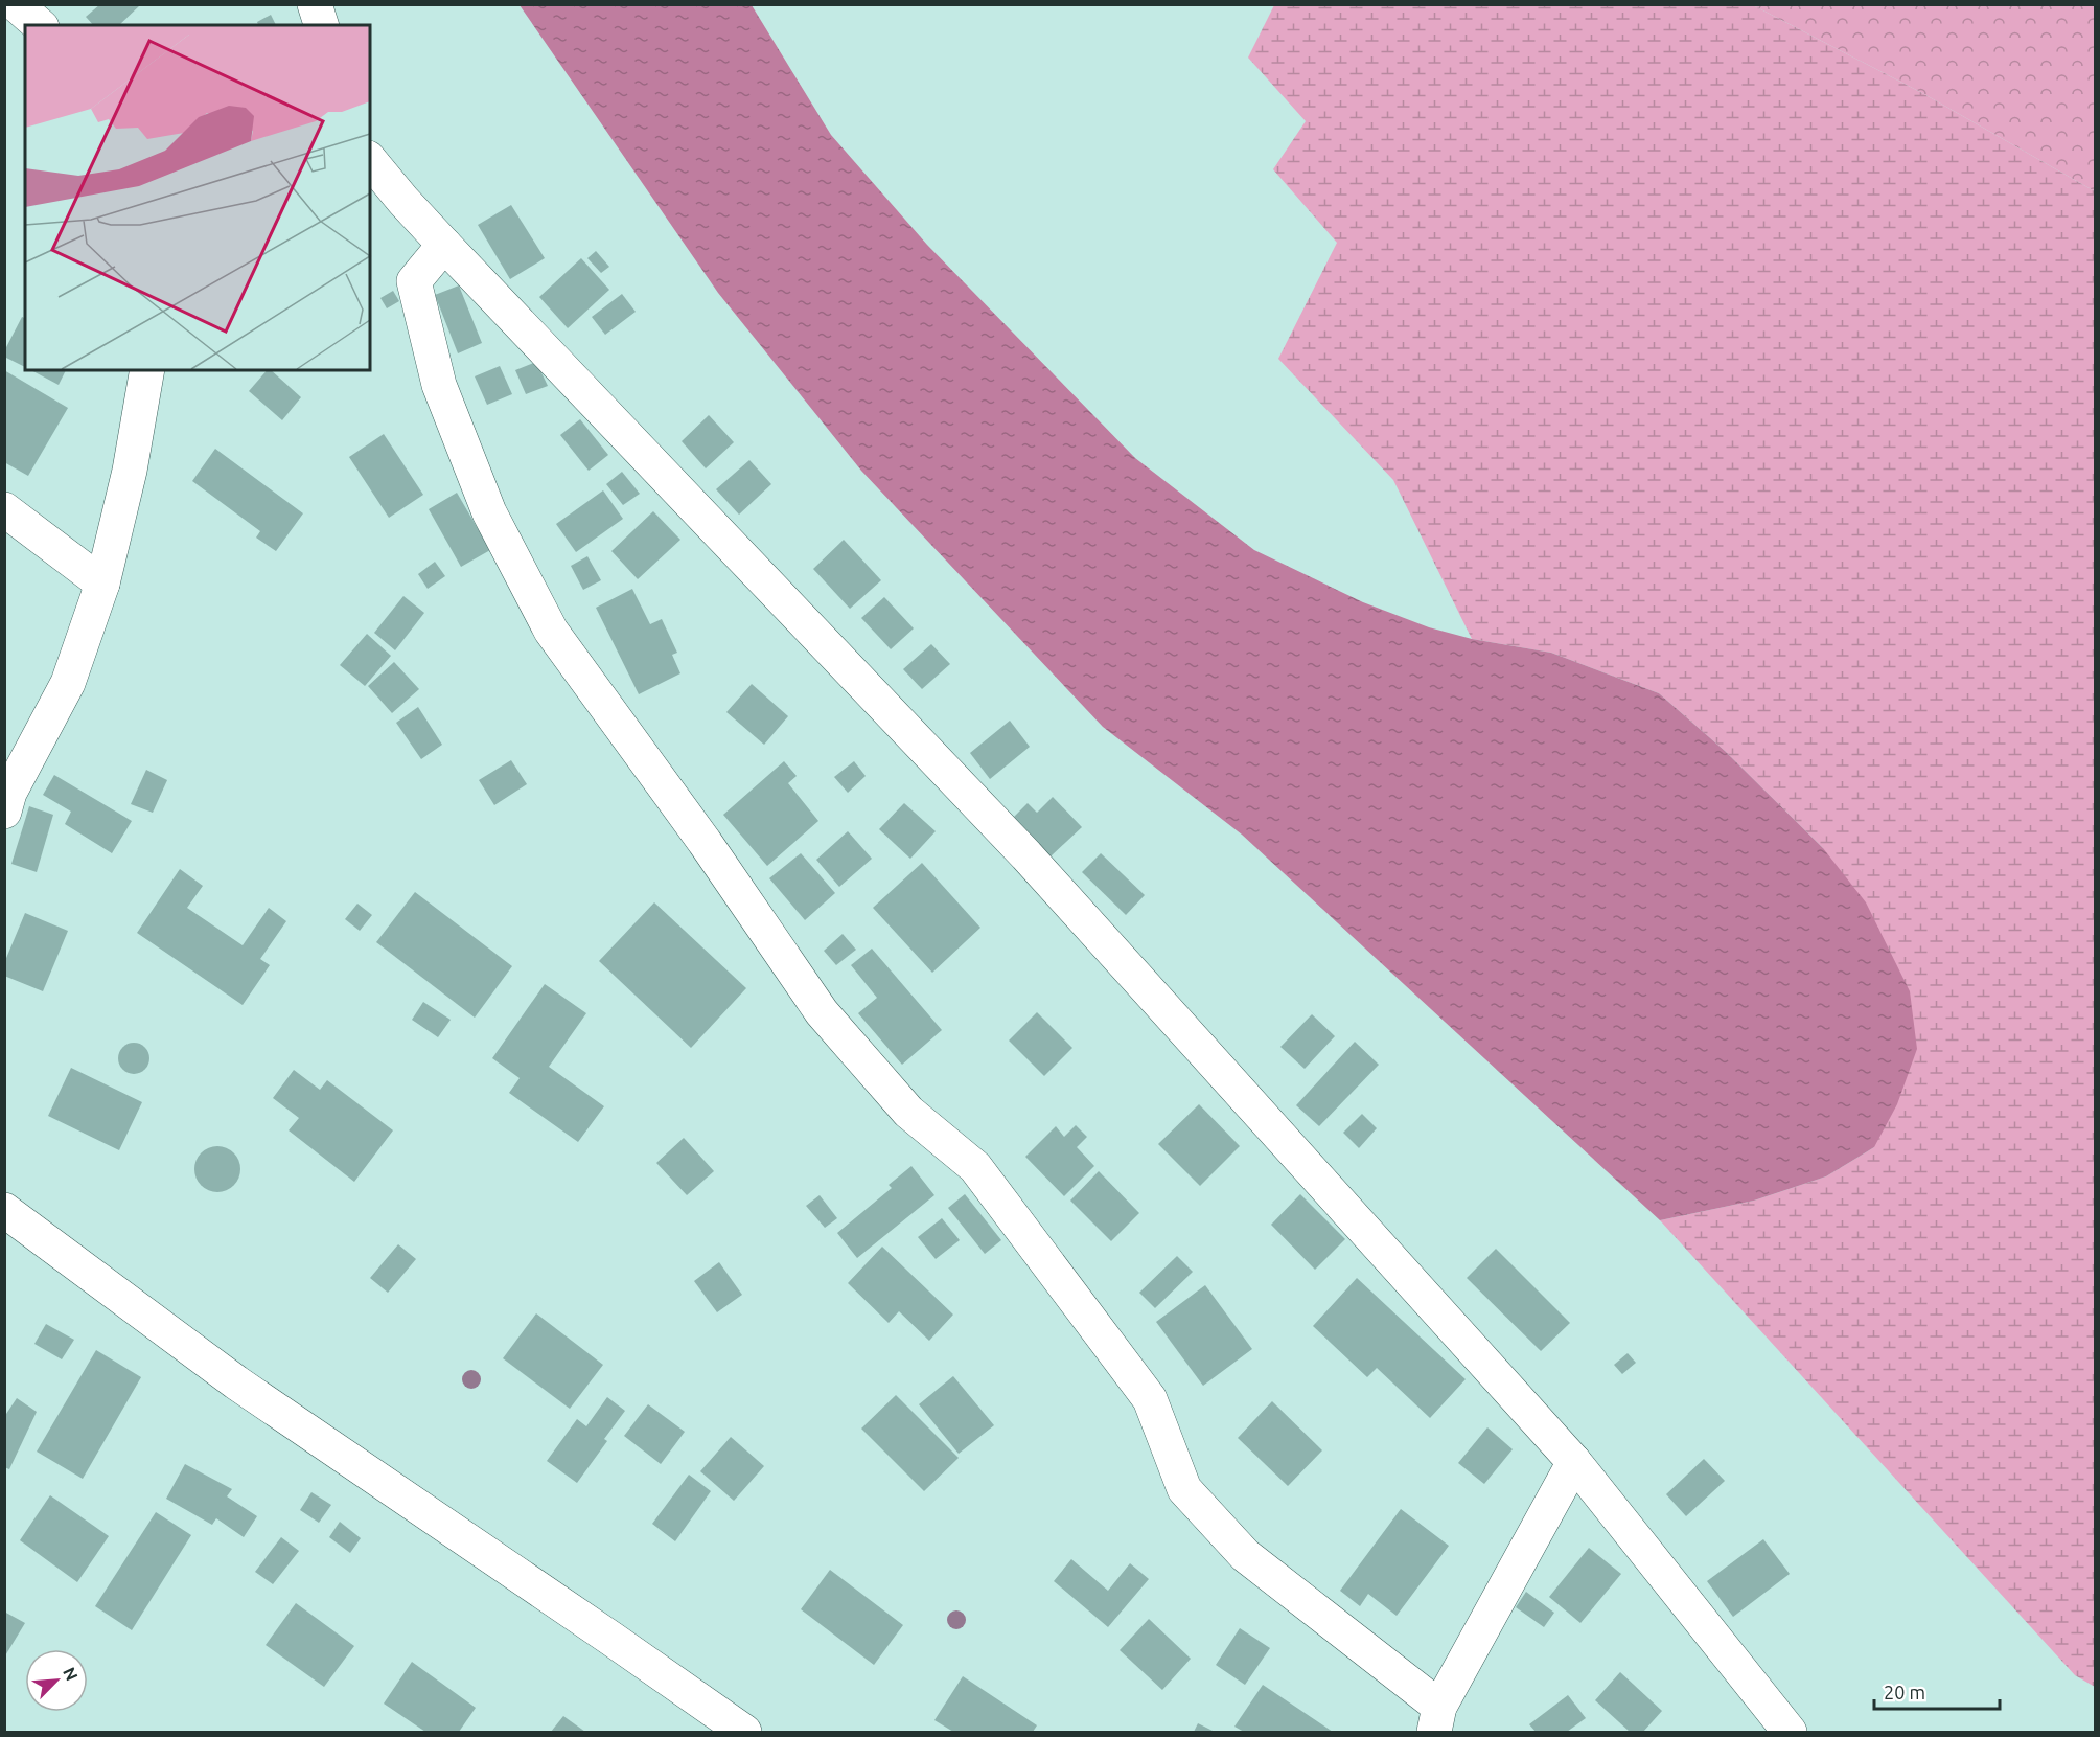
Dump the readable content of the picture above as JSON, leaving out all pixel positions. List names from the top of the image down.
{
  "scale_bar": "20 m",
  "north": "top right"
}
